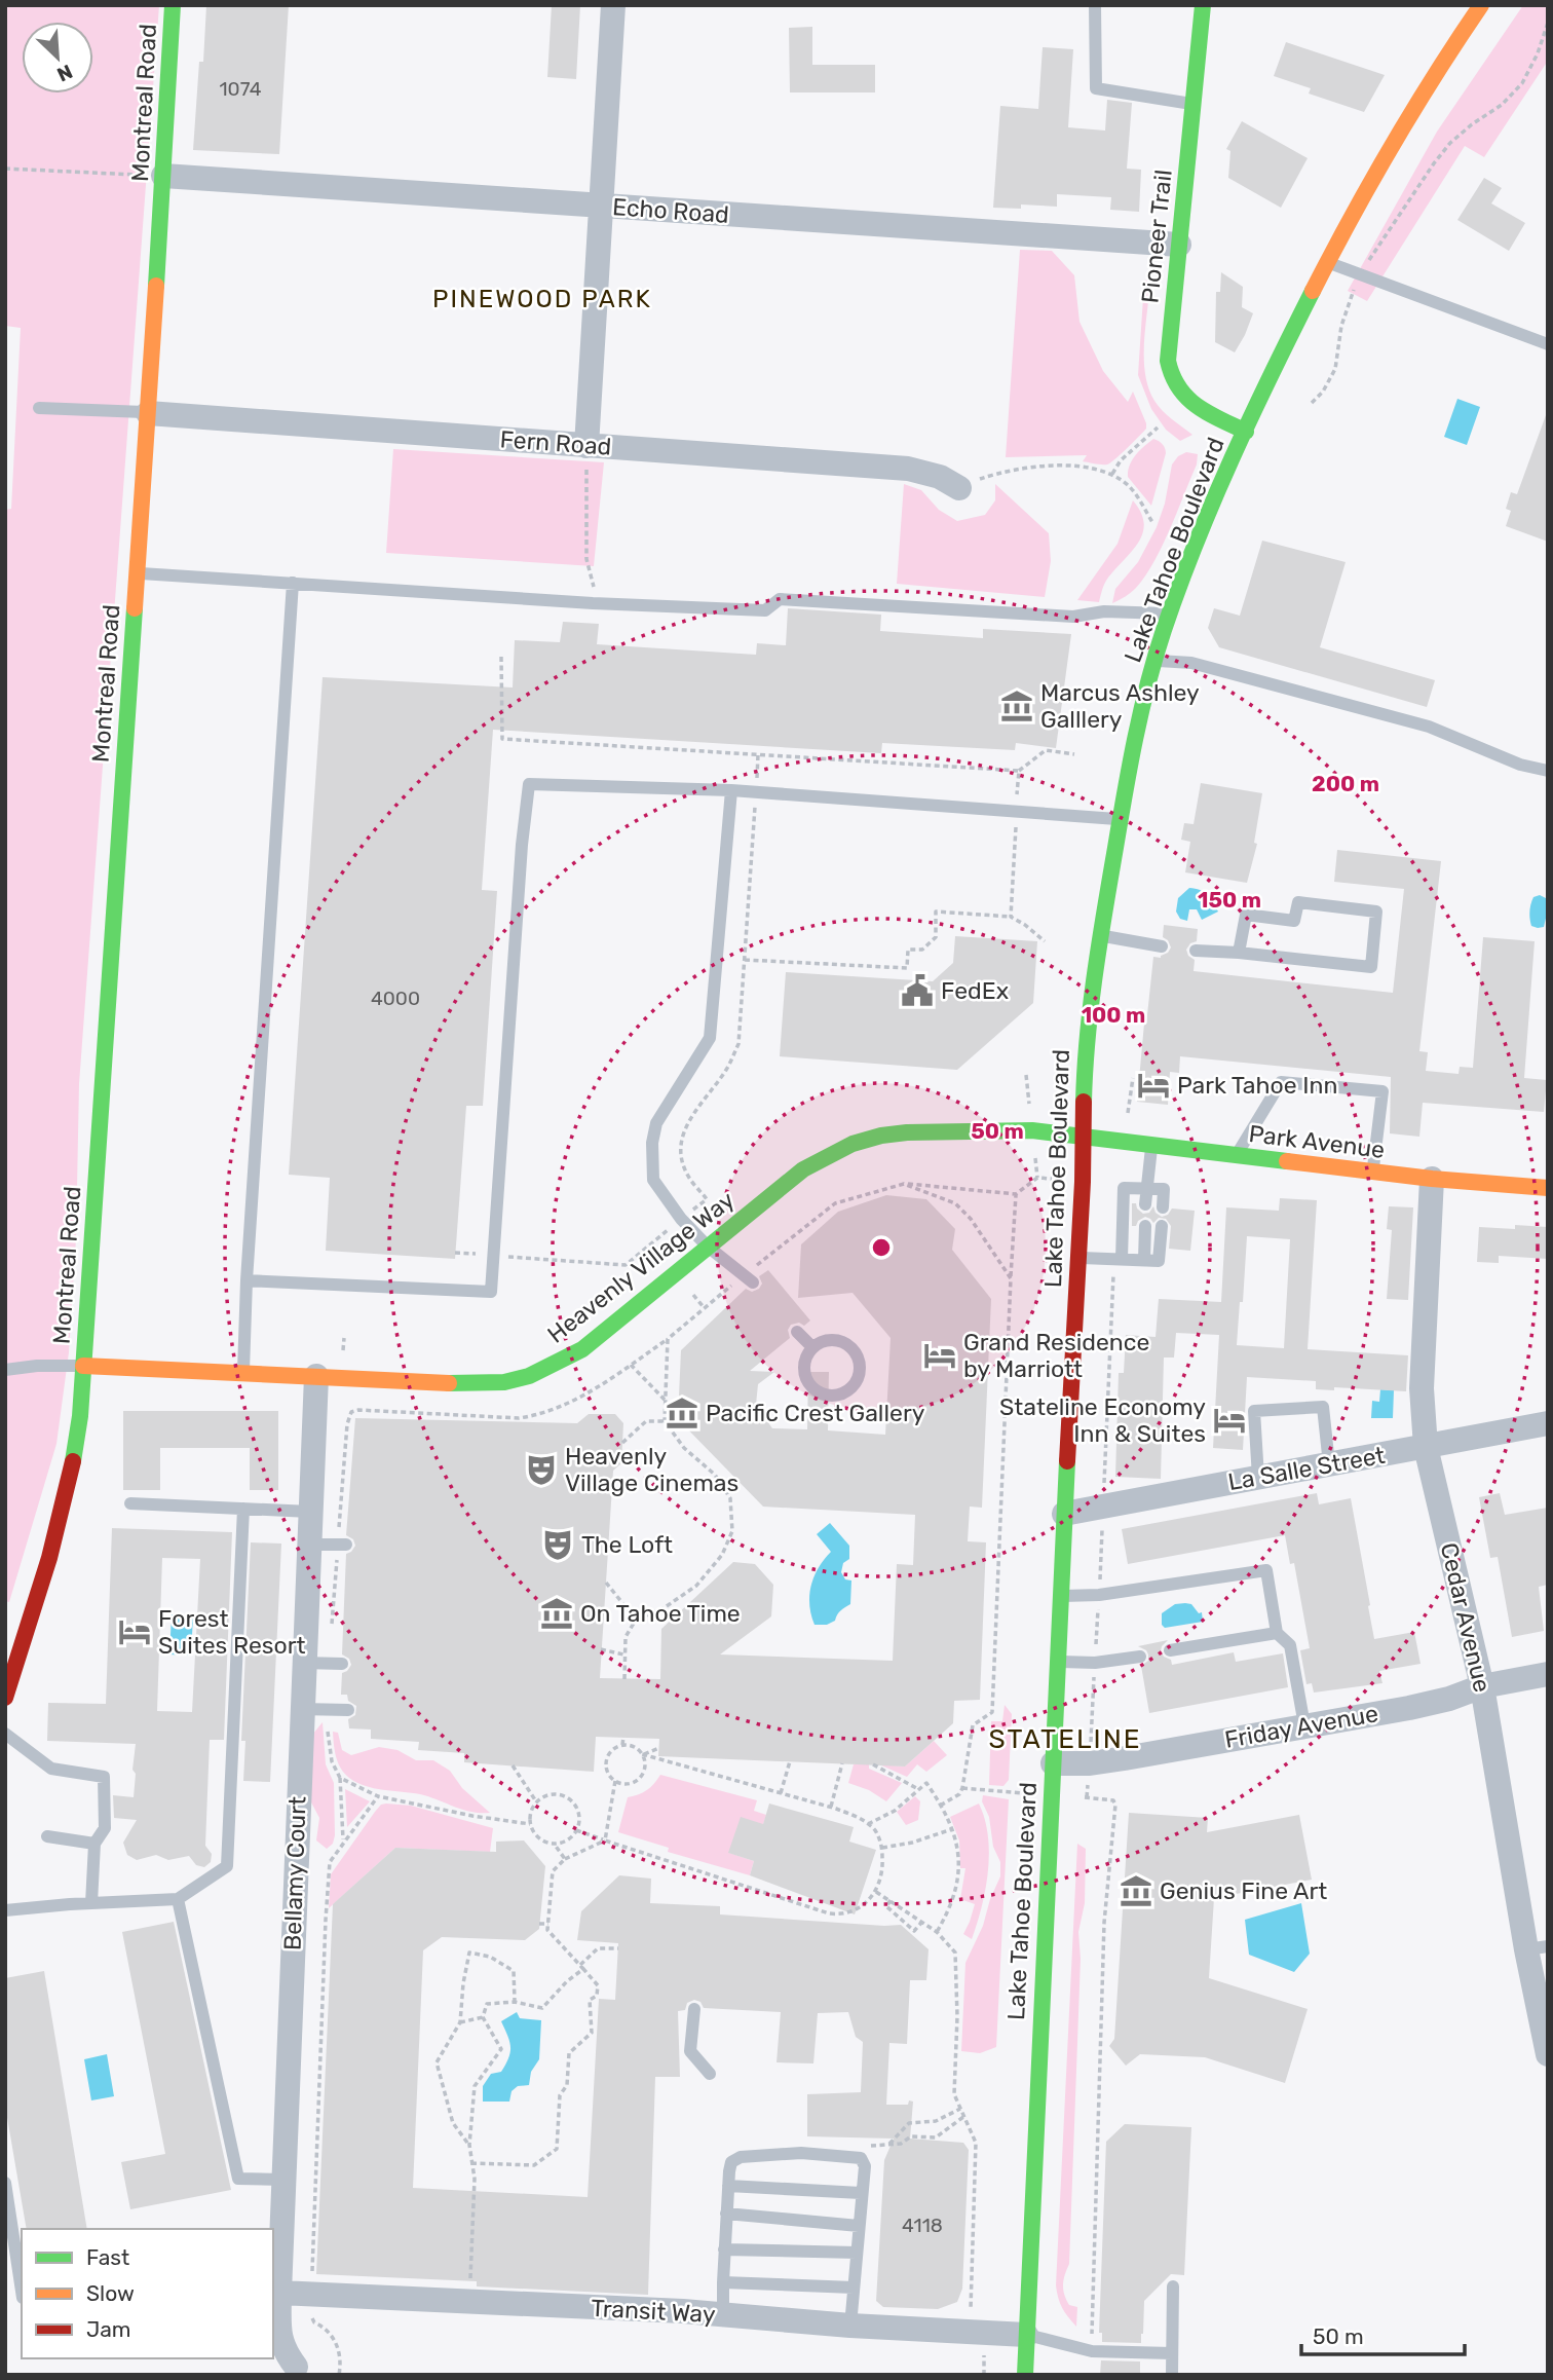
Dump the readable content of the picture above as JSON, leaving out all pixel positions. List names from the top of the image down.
{
  "streets": {
    "main road": [
      "Montreal Road",
      "Pioneer Trail",
      "Lake Tahoe Boulevard",
      "Park Avenue",
      "Heavenly Village Way"
    ],
    "street": [
      "Echo Road",
      "Fern Road",
      "La Salle Street",
      "Cedar Avenue",
      "Friday Avenue",
      "Bellamy Court",
      "Transit Way"
    ]
  },
  "crossings": [
    ["Montreal Road", "Echo Road"],
    ["Montreal Road", "Fern Road"],
    ["Montreal Road", "Heavenly Village Way"],
    ["Echo Road", "Pioneer Trail"],
    ["Pioneer Trail", "Lake Tahoe Boulevard"],
    ["Lake Tahoe Boulevard", "Park Avenue"],
    ["Lake Tahoe Boulevard", "Heavenly Village Way"],
    ["Lake Tahoe Boulevard", "La Salle Street"],
    ["Lake Tahoe Boulevard", "Friday Avenue"],
    ["Lake Tahoe Boulevard", "Transit Way"],
    ["Park Avenue", "Heavenly Village Way"],
    ["Park Avenue", "Cedar Avenue"],
    ["Heavenly Village Way", "Bellamy Court"],
    ["La Salle Street", "Cedar Avenue"],
    ["Cedar Avenue", "Friday Avenue"],
    ["Bellamy Court", "Transit Way"]
  ],
  "districts": ["PINEWOOD PARK", "STATELINE"],
  "places": {
    "museum": [
      "Marcus Ashley Galllery",
      "Pacific Crest Gallery",
      "On Tahoe Time",
      "Genius Fine Art"
    ],
    "public building": ["FedEx"],
    "hotel": [
      "Park Tahoe Inn",
      "Grand Residence by Marriott",
      "Stateline Economy Inn & Suites",
      "Forest Suites Resort"
    ],
    "theatre": ["Heavenly Village Cinemas", "The Loft"]
  },
  "house_numbers": ["1074", "4000", "4118"],
  "legend": ["Fast", "Slow", "Jam"],
  "scale_bar": "50 m",
  "north": "bottom right",
  "rings": [
    "200 m",
    "150 m",
    "100 m",
    "50 m"
  ]
}
